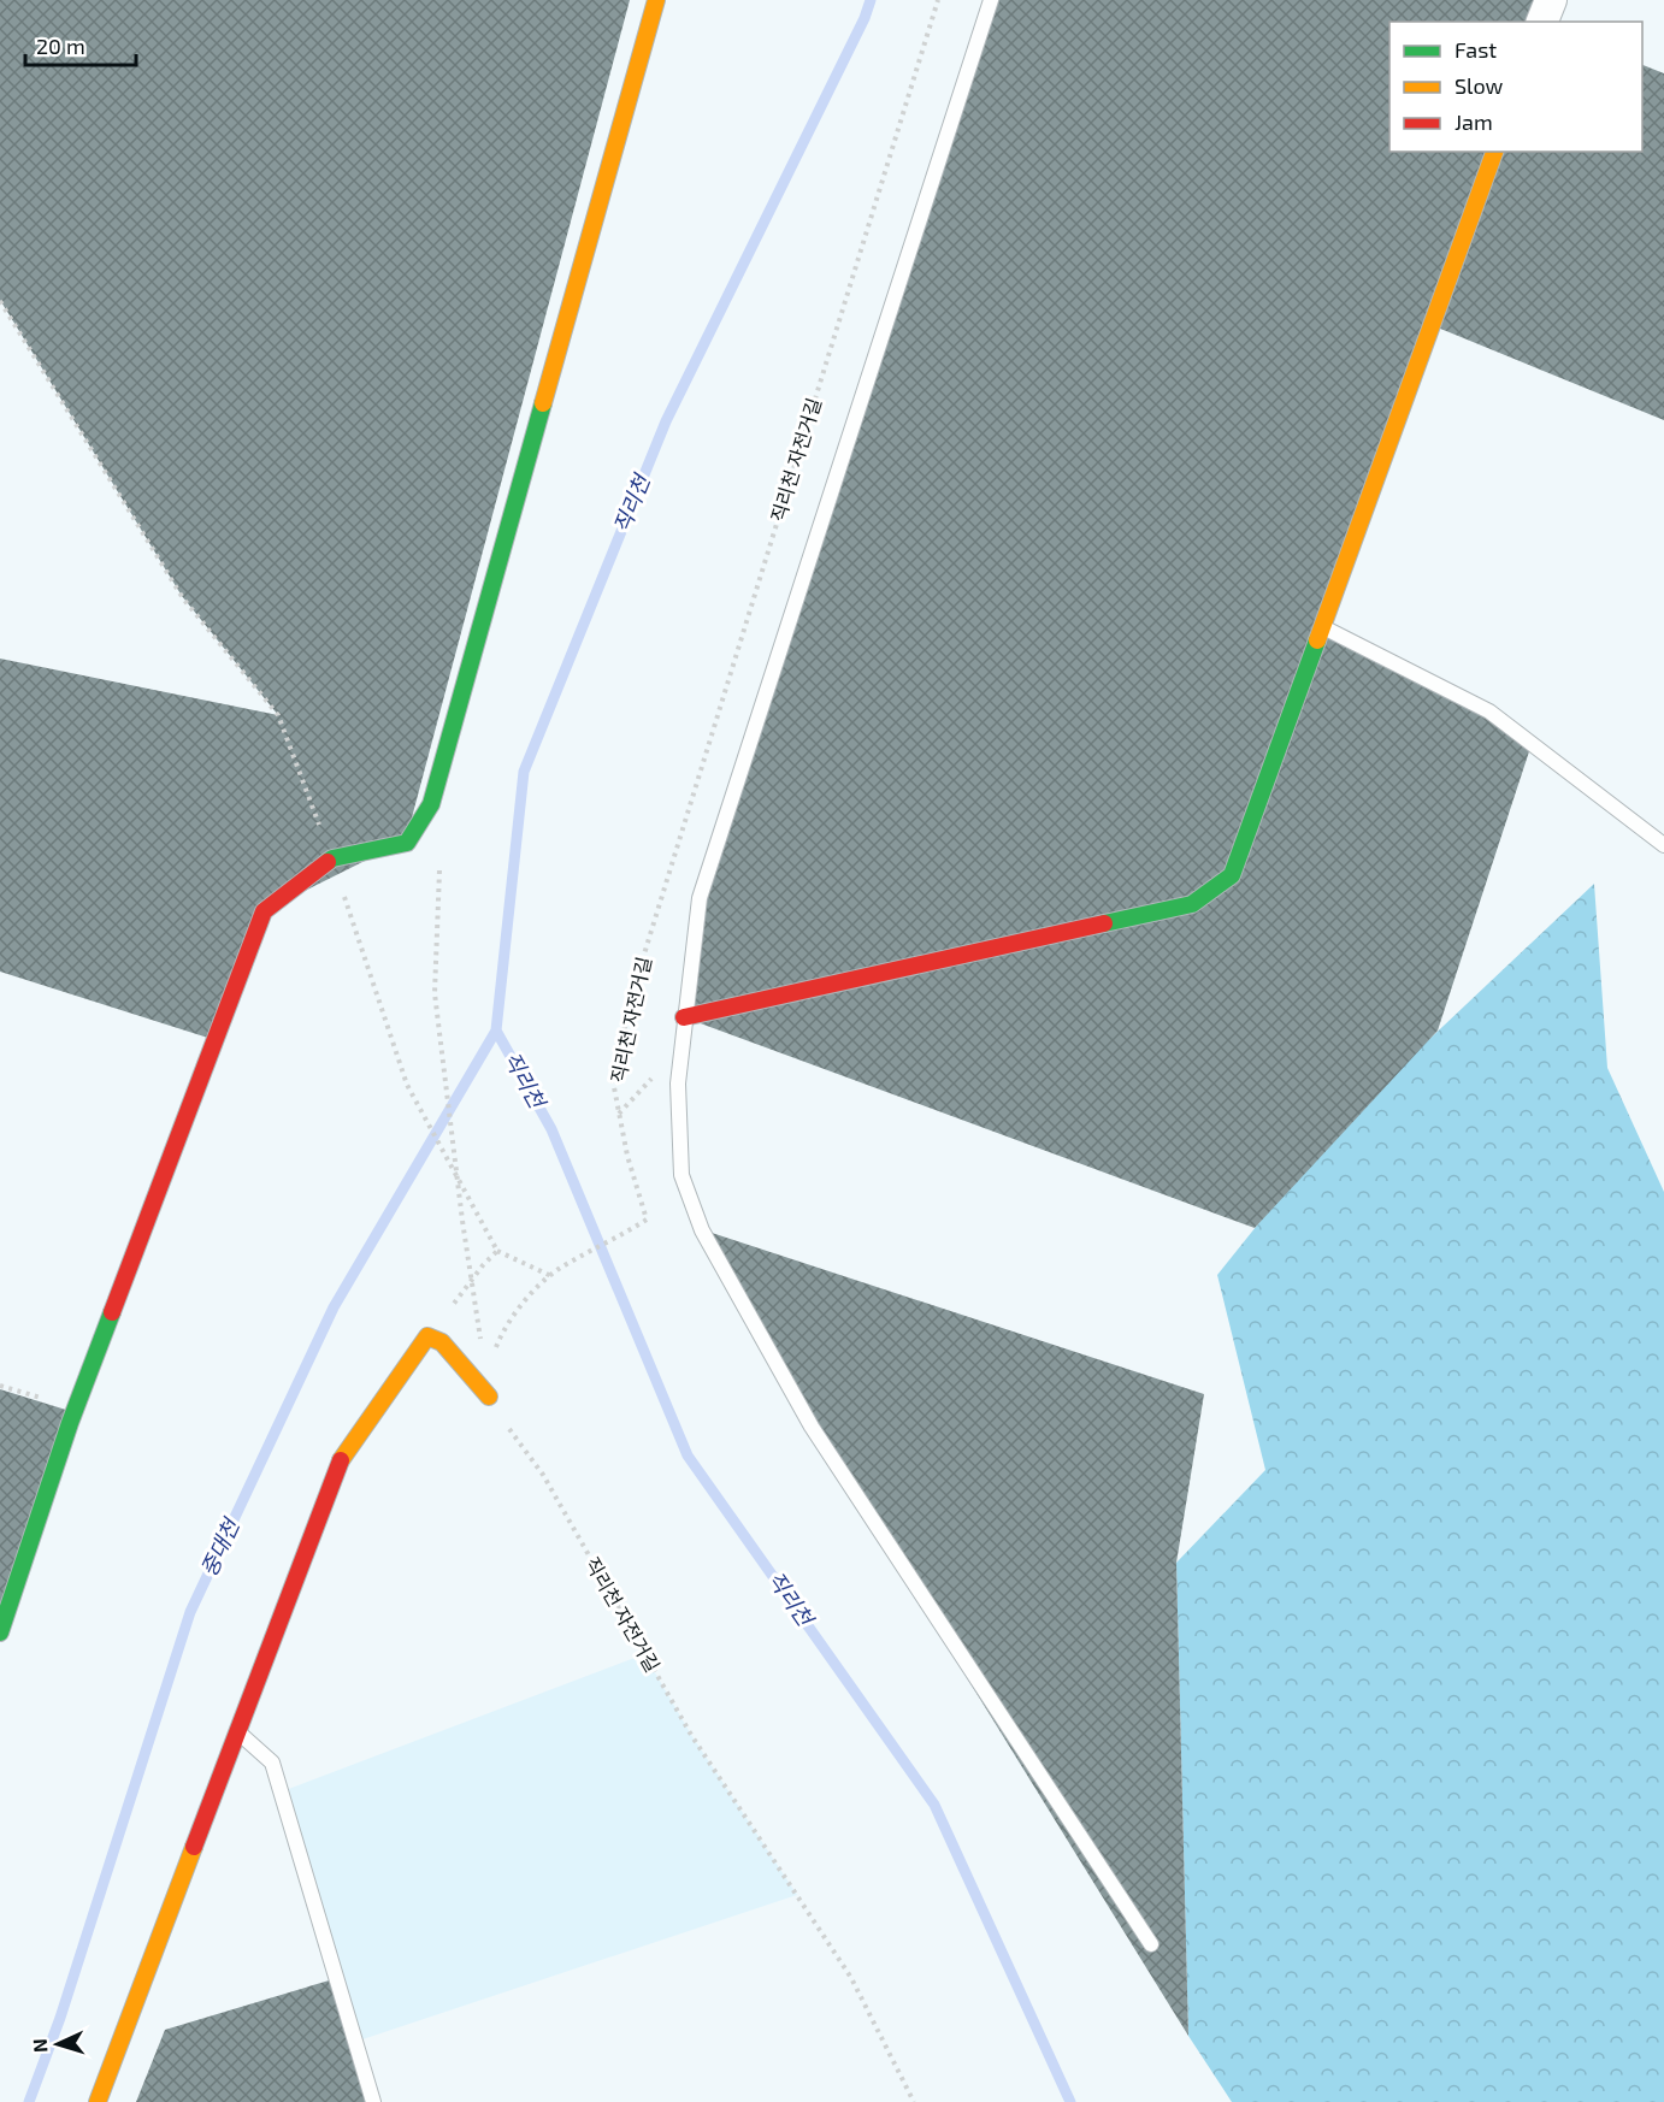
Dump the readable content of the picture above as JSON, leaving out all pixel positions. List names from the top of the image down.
{
  "streets": {
    "path": ["직리천 자전거길"]
  },
  "water": ["직리천", "중대천"],
  "legend": ["Fast", "Slow", "Jam"],
  "scale_bar": "20 m",
  "north": "left"
}
